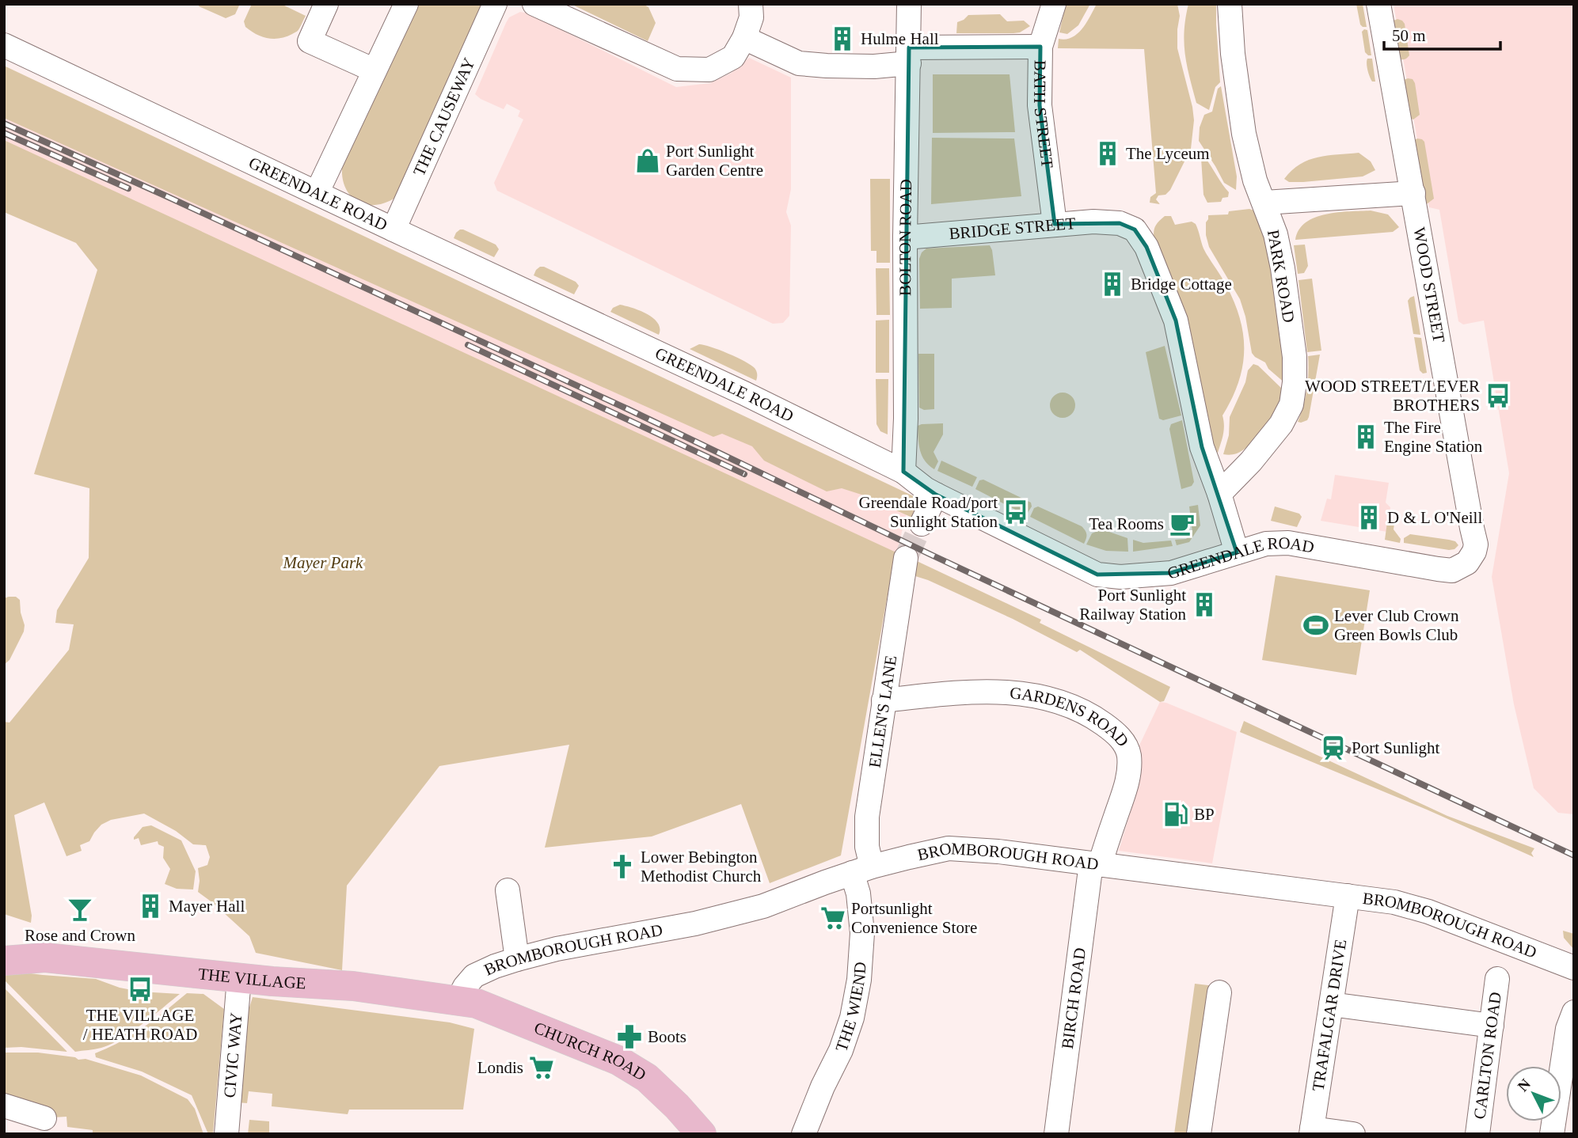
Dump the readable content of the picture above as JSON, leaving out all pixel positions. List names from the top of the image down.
{
  "streets": {
    "main road": ["THE VILLAGE", "CHURCH ROAD"],
    "street": [
      "BATH STREET",
      "THE CAUSEWAY",
      "GREENDALE ROAD",
      "BRIDGE STREET",
      "BOLTON ROAD",
      "PARK ROAD",
      "WOOD STREET",
      "ELLEN'S LANE",
      "GARDENS ROAD",
      "BROMBOROUGH ROAD",
      "BIRCH ROAD",
      "THE WIEND",
      "TRAFALGAR DRIVE",
      "CIVIC WAY",
      "CARLTON ROAD"
    ]
  },
  "crossings": [
    ["BATH STREET", "BRIDGE STREET"],
    ["THE CAUSEWAY", "GREENDALE ROAD"],
    ["GREENDALE ROAD", "BOLTON ROAD"],
    ["GREENDALE ROAD", "WOOD STREET"],
    ["BRIDGE STREET", "BOLTON ROAD"],
    ["BRIDGE STREET", "PARK ROAD"],
    ["ELLEN'S LANE", "GARDENS ROAD"],
    ["ELLEN'S LANE", "BROMBOROUGH ROAD"],
    ["ELLEN'S LANE", "THE WIEND"],
    ["GARDENS ROAD", "BROMBOROUGH ROAD"],
    ["GARDENS ROAD", "BIRCH ROAD"],
    ["BROMBOROUGH ROAD", "THE VILLAGE"],
    ["BROMBOROUGH ROAD", "BIRCH ROAD"],
    ["BROMBOROUGH ROAD", "THE WIEND"],
    ["BROMBOROUGH ROAD", "TRAFALGAR DRIVE"],
    ["BROMBOROUGH ROAD", "CHURCH ROAD"],
    ["THE VILLAGE", "CHURCH ROAD"],
    ["THE VILLAGE", "CIVIC WAY"]
  ],
  "parks": ["Mayer Park"],
  "places": {
    "building": [
      "Hulme Hall",
      "The Lyceum",
      "Bridge Cottage",
      "The Fire Engine Station",
      "D & L O'Neill",
      "Port Sunlight Railway Station",
      "Mayer Hall"
    ],
    "shop": ["Port Sunlight Garden Centre"],
    "bus stop": ["WOOD STREET/LEVER BROTHERS", "Greendale Road/port Sunlight Station", "THE VILLAGE / HEATH ROAD"],
    "cafe": ["Tea Rooms"],
    "sports": ["Lever Club Crown Green Bowls Club"],
    "station": ["Port Sunlight"],
    "fuel station": ["BP"],
    "church": ["Lower Bebington Methodist Church"],
    "bar": ["Rose and Crown"],
    "supermarket": ["Portsunlight Convenience Store", "Londis"],
    "pharmacy": ["Boots"]
  },
  "scale_bar": "50 m",
  "north": "top left"
}
